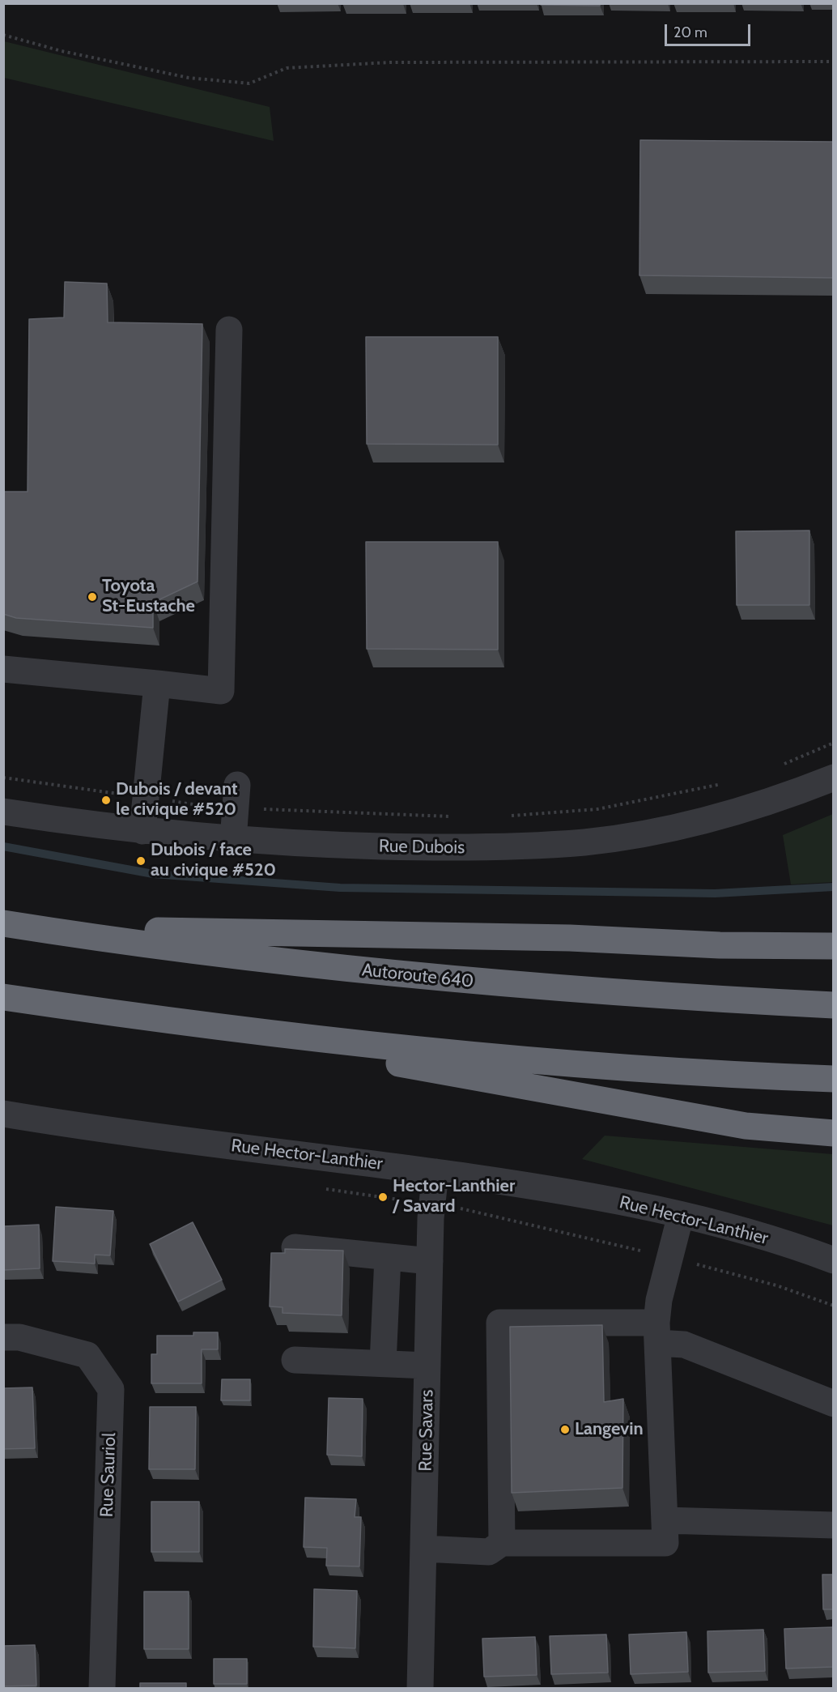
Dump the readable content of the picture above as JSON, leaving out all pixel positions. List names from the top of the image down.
{
  "streets": {
    "highway": ["Autoroute 640"],
    "street": [
      "Rue Dubois",
      "Rue Hector-Lanthier",
      "Rue Savars",
      "Rue Sauriol"
    ]
  },
  "crossings": [
    ["Rue Hector-Lanthier", "Rue Savars"]
  ],
  "places": [
    "Toyota St-Eustache",
    "Dubois / devant le civique #520",
    "Dubois / face au civique #520",
    "Hector-Lanthier / Savard",
    "Langevin"
  ],
  "scale_bar": "20 m"
}
